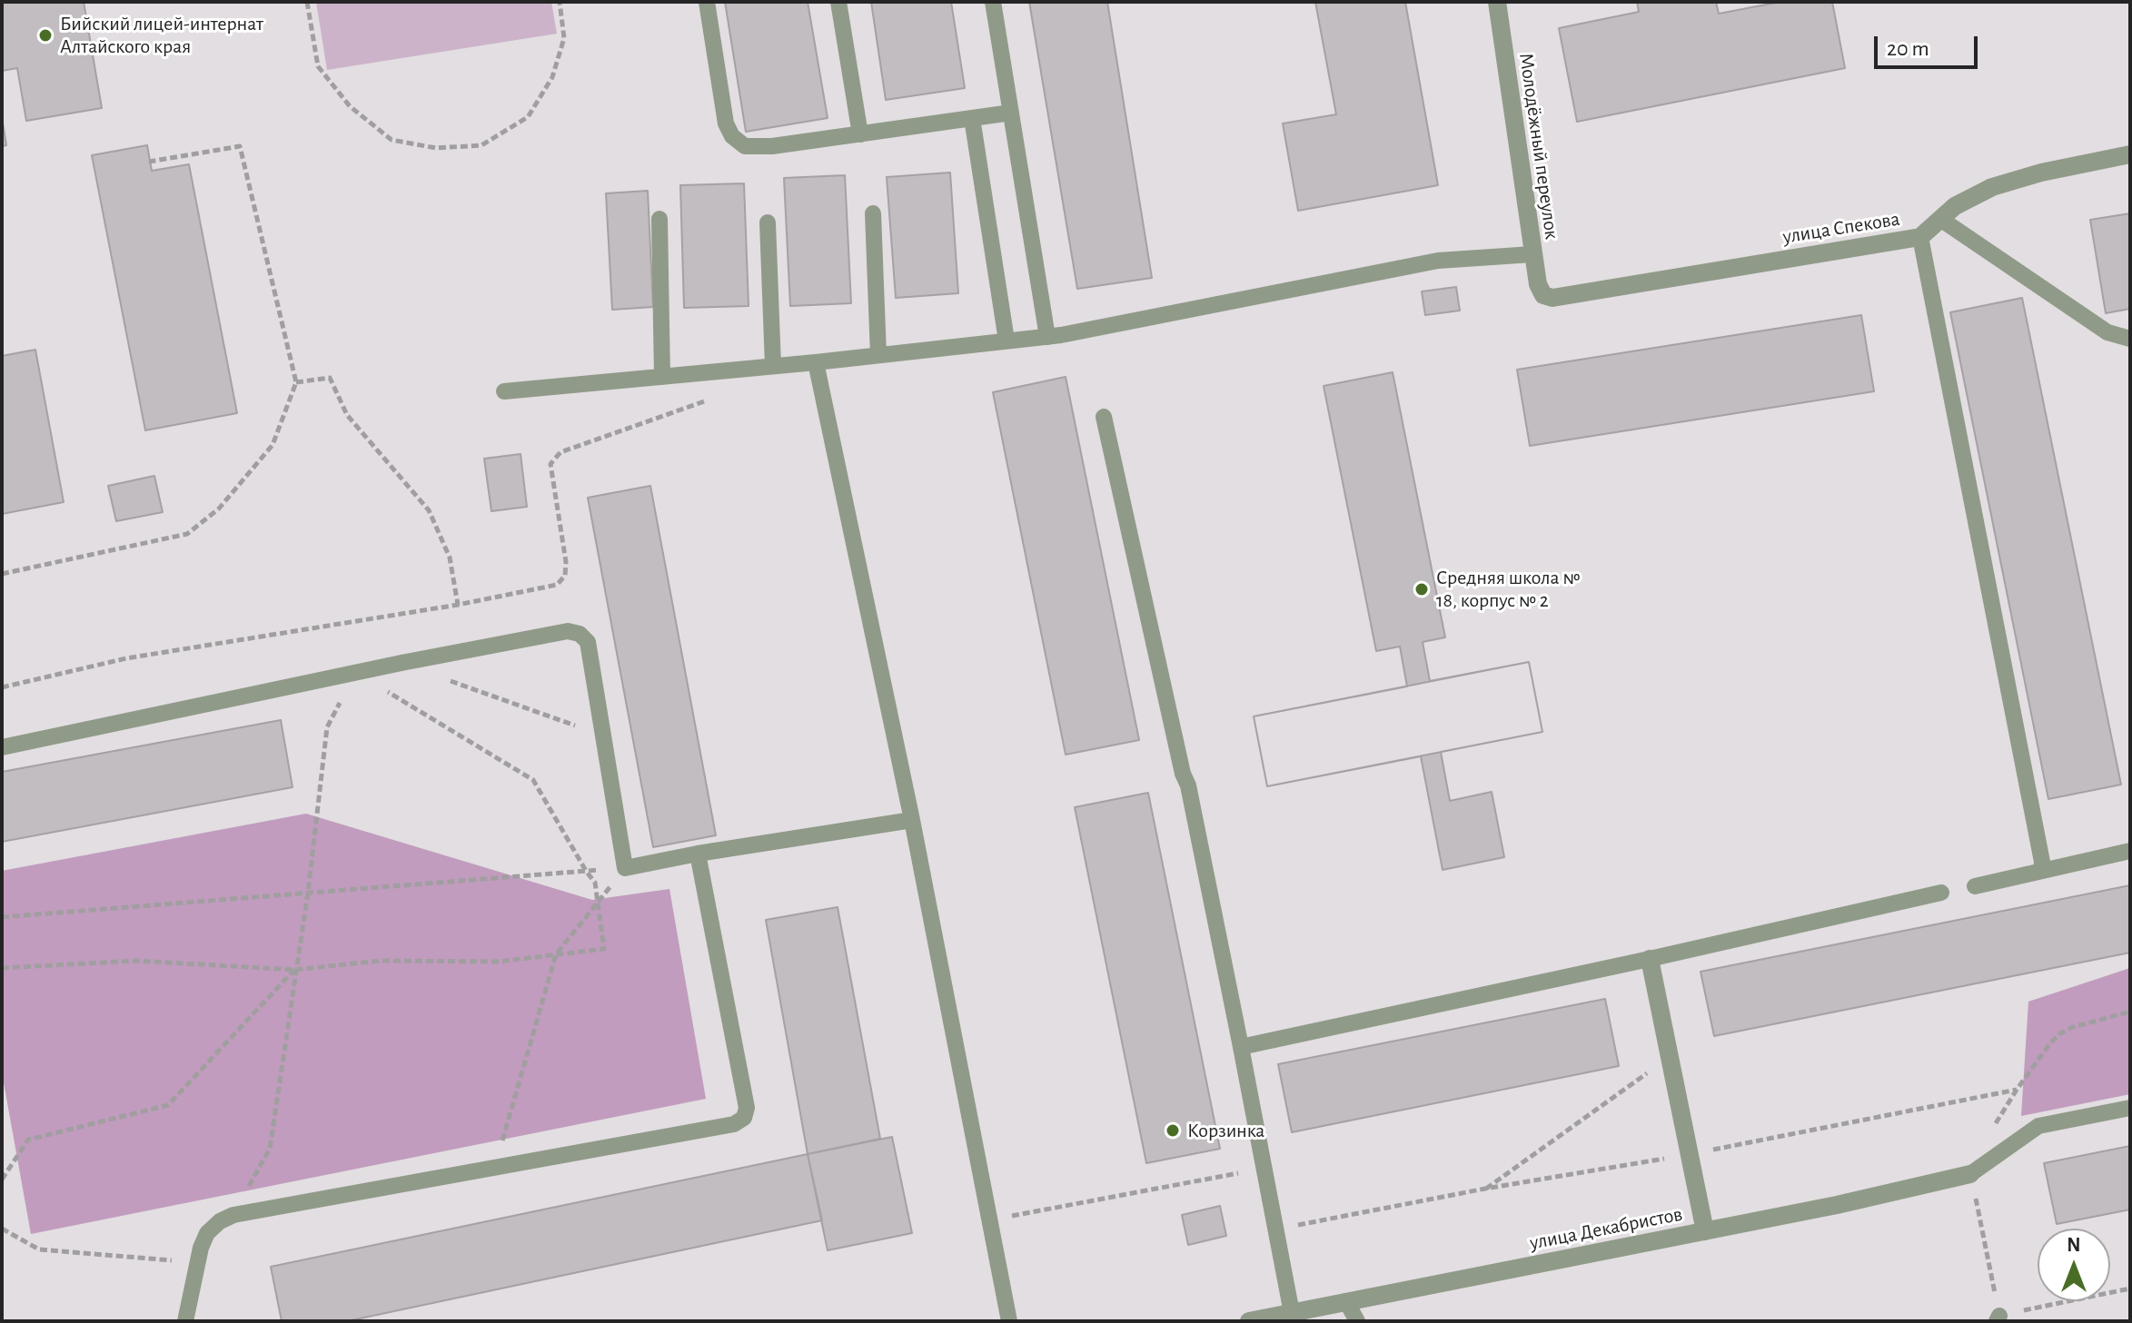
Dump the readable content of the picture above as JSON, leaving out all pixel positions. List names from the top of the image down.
{
  "streets": {
    "street": ["Молодёжный переулок", "улица Спекова", "улица Декабристов"]
  },
  "crossings": [
    ["Молодёжный переулок", "улица Спекова"]
  ],
  "places": ["Бийский лицей-интернат Алтайского края", "Средняя школа № 18, корпус № 2", "Корзинка"],
  "scale_bar": "20 m",
  "north": "top"
}
